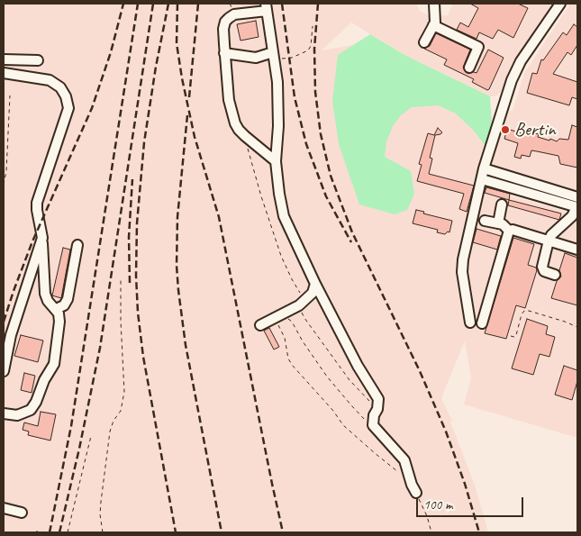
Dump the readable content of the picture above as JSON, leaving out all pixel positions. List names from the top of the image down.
{
  "places": ["Bertin"],
  "scale_bar": "100 m"
}
